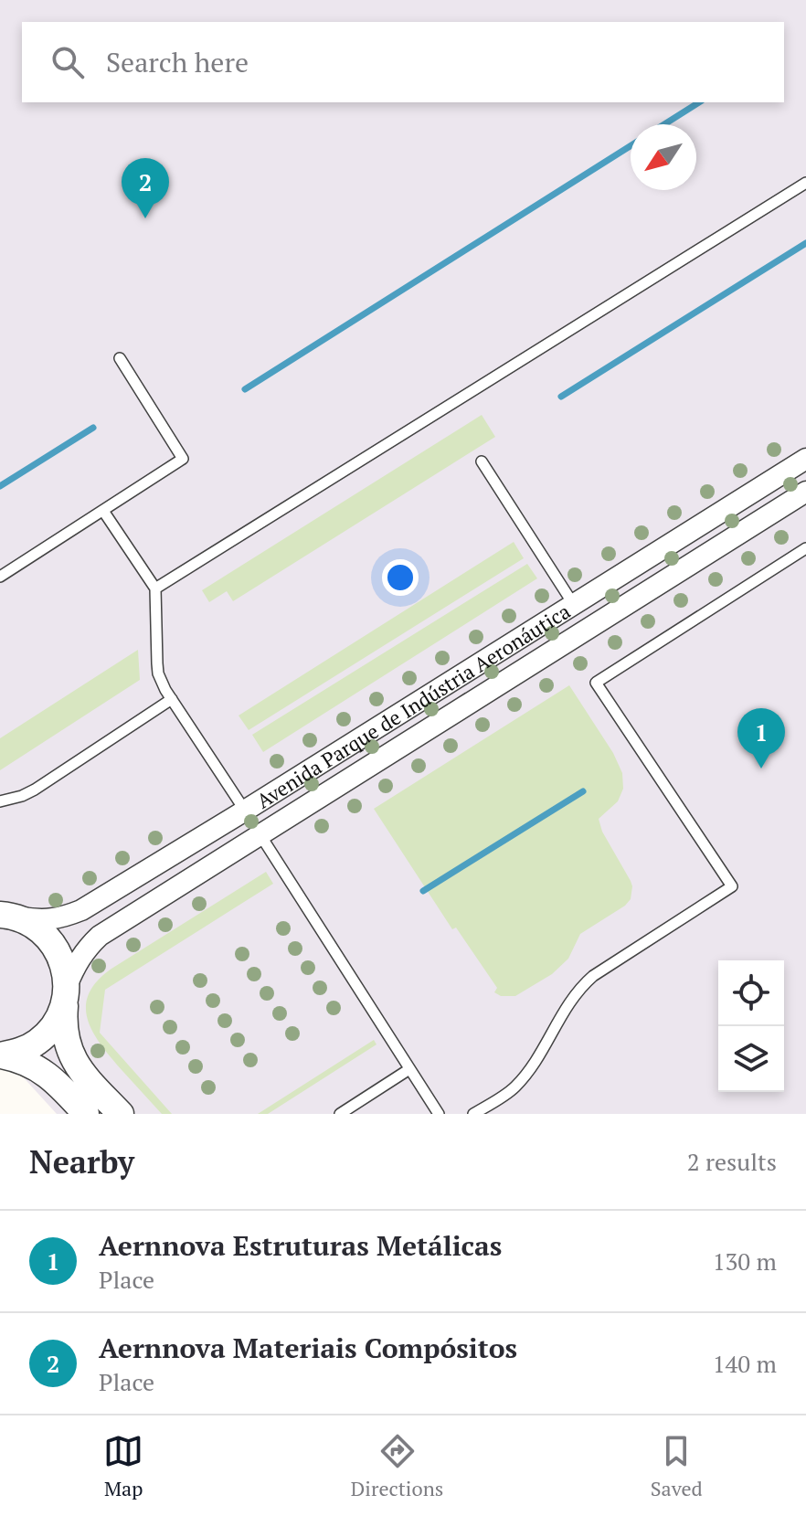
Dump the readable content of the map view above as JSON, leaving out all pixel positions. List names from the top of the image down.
{
  "streets": {
    "street": ["Avenida Parque de Indústria Aeronáutica"]
  },
  "north": "bottom left",
  "page": {
    "search": "Search here",
    "pins": ["2", "1"],
    "heading": ["Nearby", "2 results"],
    "list": [
      {
        "mark": "1",
        "name": "Aernnova Estruturas Metálicas",
        "note": "Place",
        "value": "130 m"
      },
      {
        "mark": "2",
        "name": "Aernnova Materiais Compósitos",
        "note": "Place",
        "value": "140 m"
      }
    ],
    "nav": ["Map", "Directions", "Saved"]
  }
}
